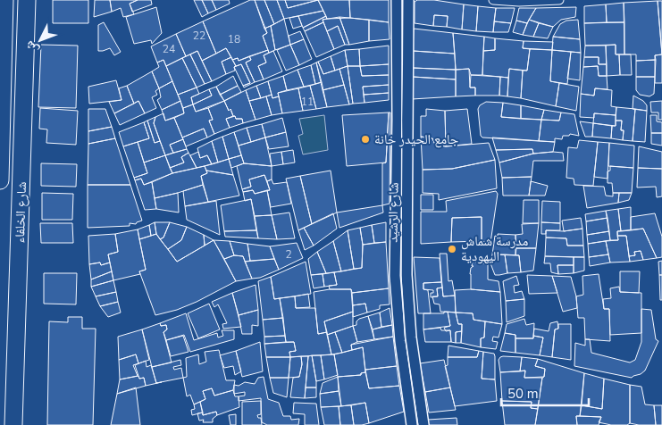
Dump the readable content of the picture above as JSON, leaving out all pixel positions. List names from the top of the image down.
{
  "streets": {
    "main road": ["شارع الخلفاء"],
    "street": ["شارع الرشيد"]
  },
  "places": ["جامع الحيدر خانة", "مدرسة شماش اليهودية"],
  "house_numbers": [
    "22",
    "18",
    "24",
    "11",
    "2"
  ],
  "scale_bar": "50 m",
  "north": "bottom left"
}
